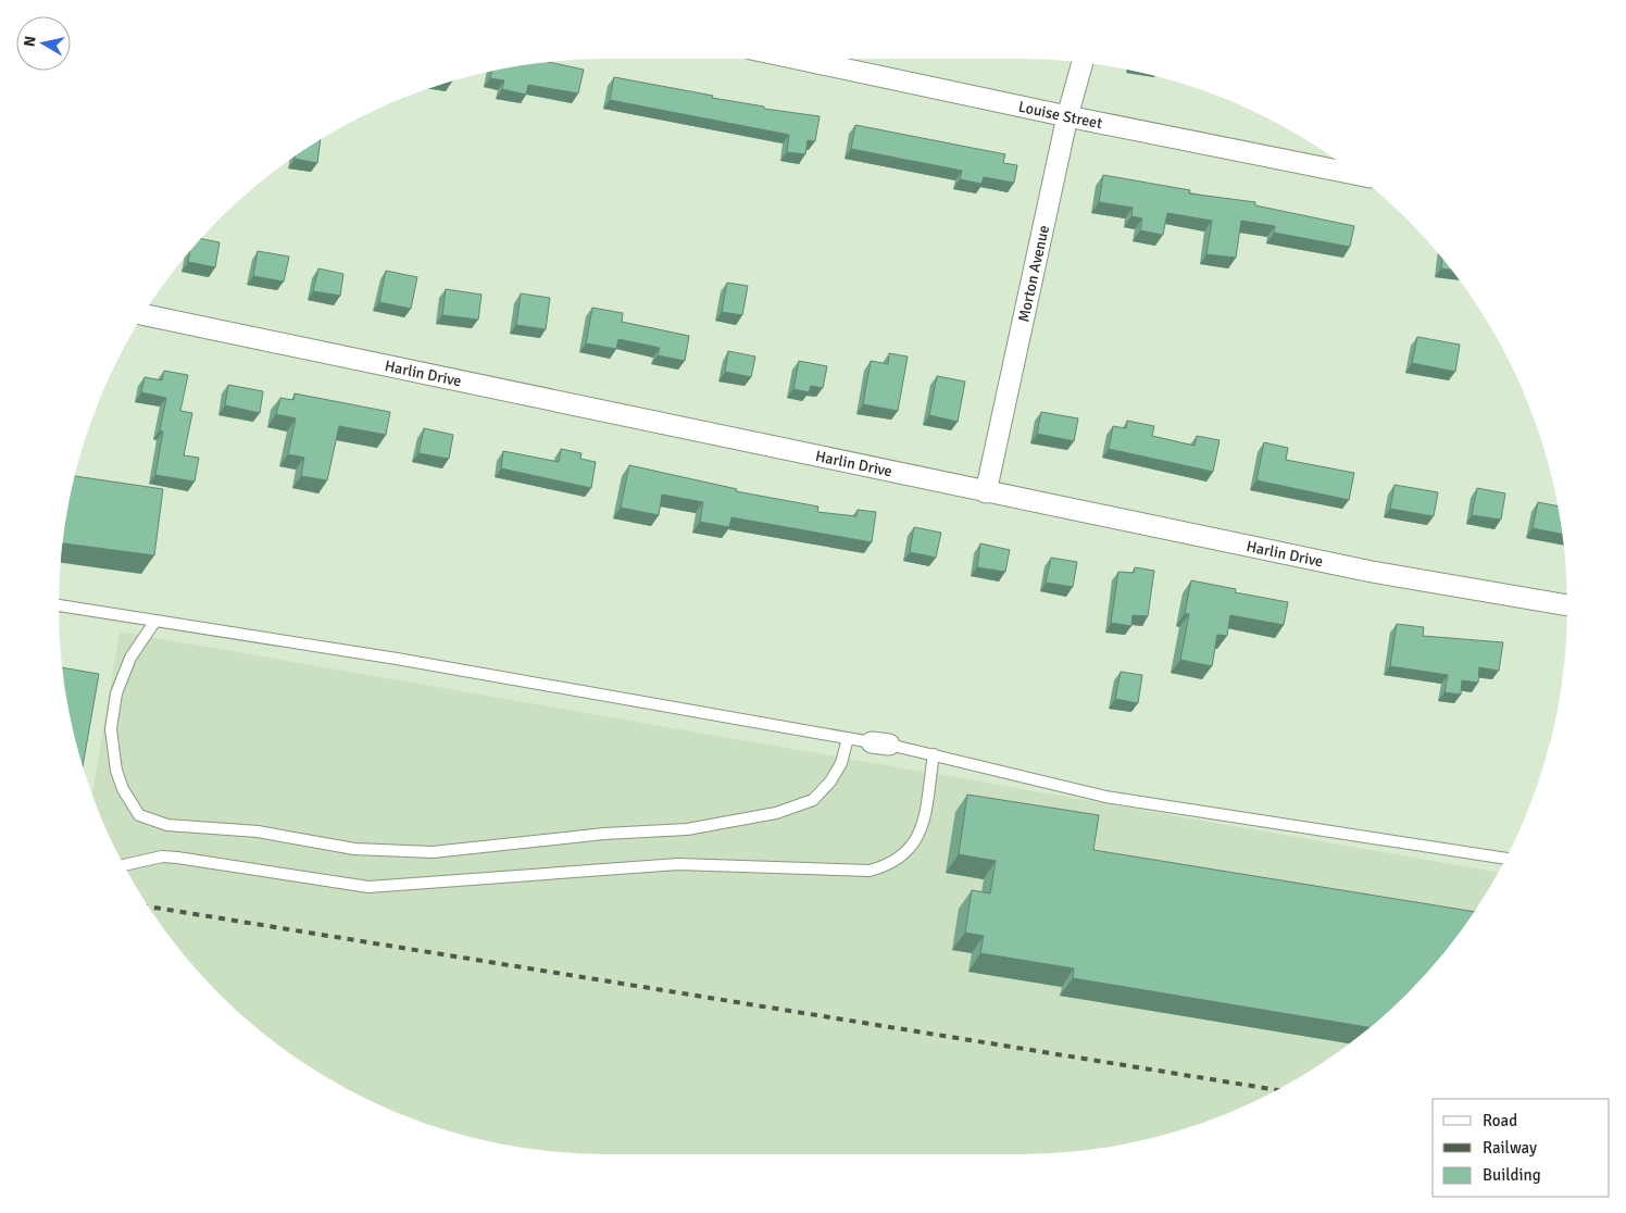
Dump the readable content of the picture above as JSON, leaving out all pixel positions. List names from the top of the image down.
{
  "streets": {
    "street": ["Louise Street", "Morton Avenue", "Harlin Drive"]
  },
  "crossings": [
    ["Louise Street", "Morton Avenue"],
    ["Morton Avenue", "Harlin Drive"]
  ],
  "legend": ["Road", "Railway", "Building"],
  "north": "left"
}
